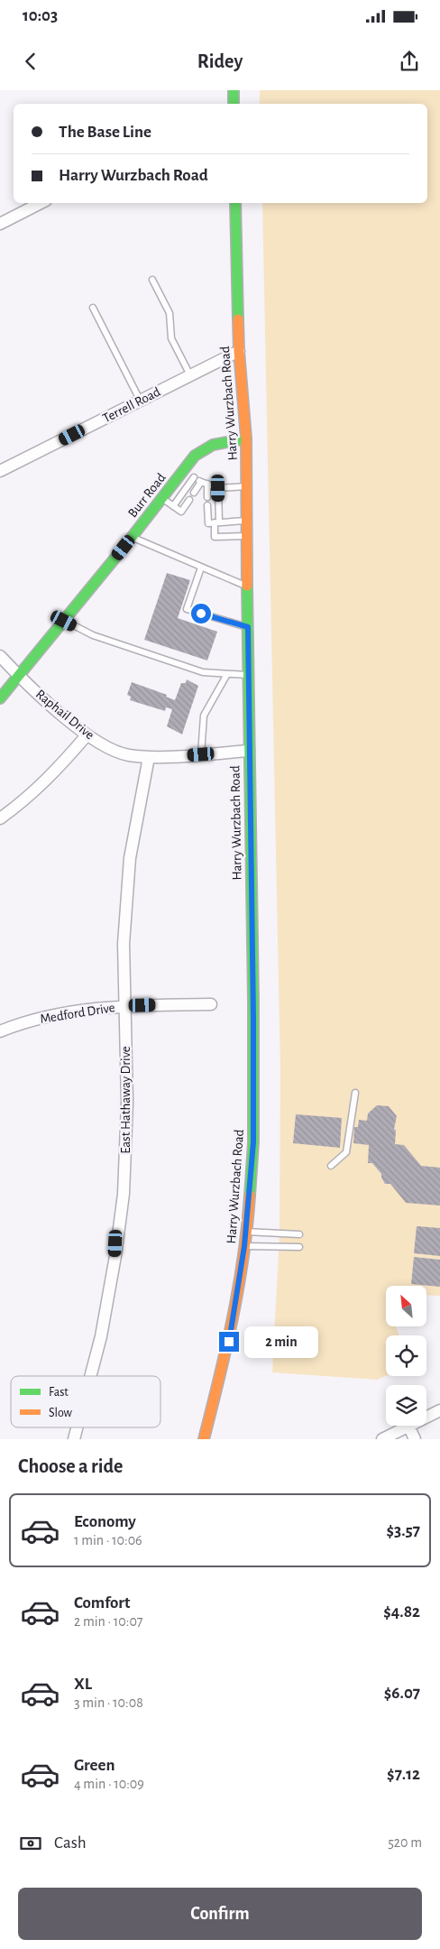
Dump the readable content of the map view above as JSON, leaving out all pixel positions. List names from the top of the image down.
{
  "streets": {
    "main road": ["Harry Wurzbach Road", "Burr Road"],
    "street": [
      "Terrell Road",
      "Raphail Drive",
      "Medford Drive",
      "East Hathaway Drive"
    ]
  },
  "crossings": [
    ["Harry Wurzbach Road", "Terrell Road"],
    ["Harry Wurzbach Road", "Burr Road"],
    ["Harry Wurzbach Road", "Raphail Drive"],
    ["Burr Road", "Raphail Drive"],
    ["Raphail Drive", "East Hathaway Drive"],
    ["Medford Drive", "East Hathaway Drive"]
  ],
  "legend": ["Fast", "Slow"],
  "north": "top left",
  "page": {
    "status": "10:03",
    "header": "Ridey",
    "banner": ["The Base Line", "Harry Wurzbach Road"],
    "bubble": "2 min",
    "heading": "Choose a ride",
    "list": [
      {
        "name": "Economy",
        "note": "1 min · 10:06",
        "value": "$3.57"
      },
      {
        "name": "Comfort",
        "note": "2 min · 10:07",
        "value": "$4.82"
      },
      {
        "name": "XL",
        "note": "3 min · 10:08",
        "value": "$6.07"
      },
      {
        "name": "Green",
        "note": "4 min · 10:09",
        "value": "$7.12"
      }
    ],
    "pay": ["Cash", "520 m"],
    "buttons": "Confirm"
  }
}
